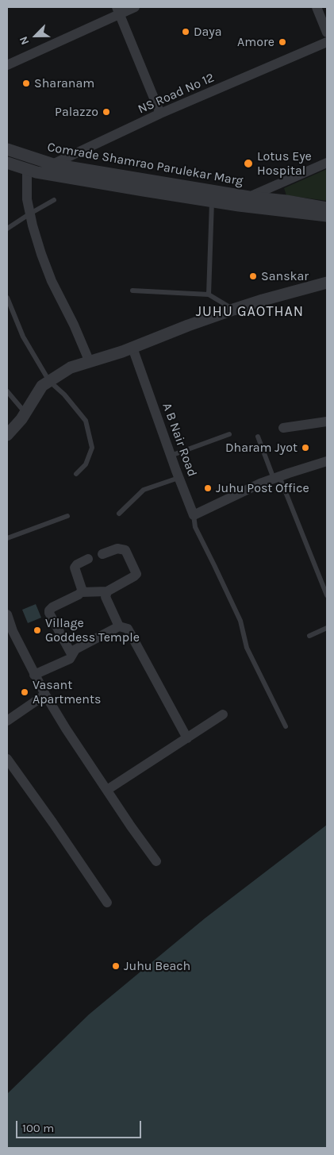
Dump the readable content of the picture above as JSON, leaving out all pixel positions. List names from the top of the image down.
{
  "streets": {
    "street": ["NS Road No 12", "Comrade Shamrao Parulekar Marg", "A B Nair Road"]
  },
  "crossings": [
    ["NS Road No 12", "Comrade Shamrao Parulekar Marg"]
  ],
  "districts": ["JUHU GAOTHAN"],
  "places": [
    "Daya",
    "Amore",
    "Sharanam",
    "Palazzo",
    "Lotus Eye Hospital",
    "Sanskar",
    "Dharam Jyot",
    "Juhu Post Office",
    "Village Goddess Temple",
    "Vasant Apartments",
    "Juhu Beach"
  ],
  "scale_bar": "100 m",
  "north": "bottom left"
}
